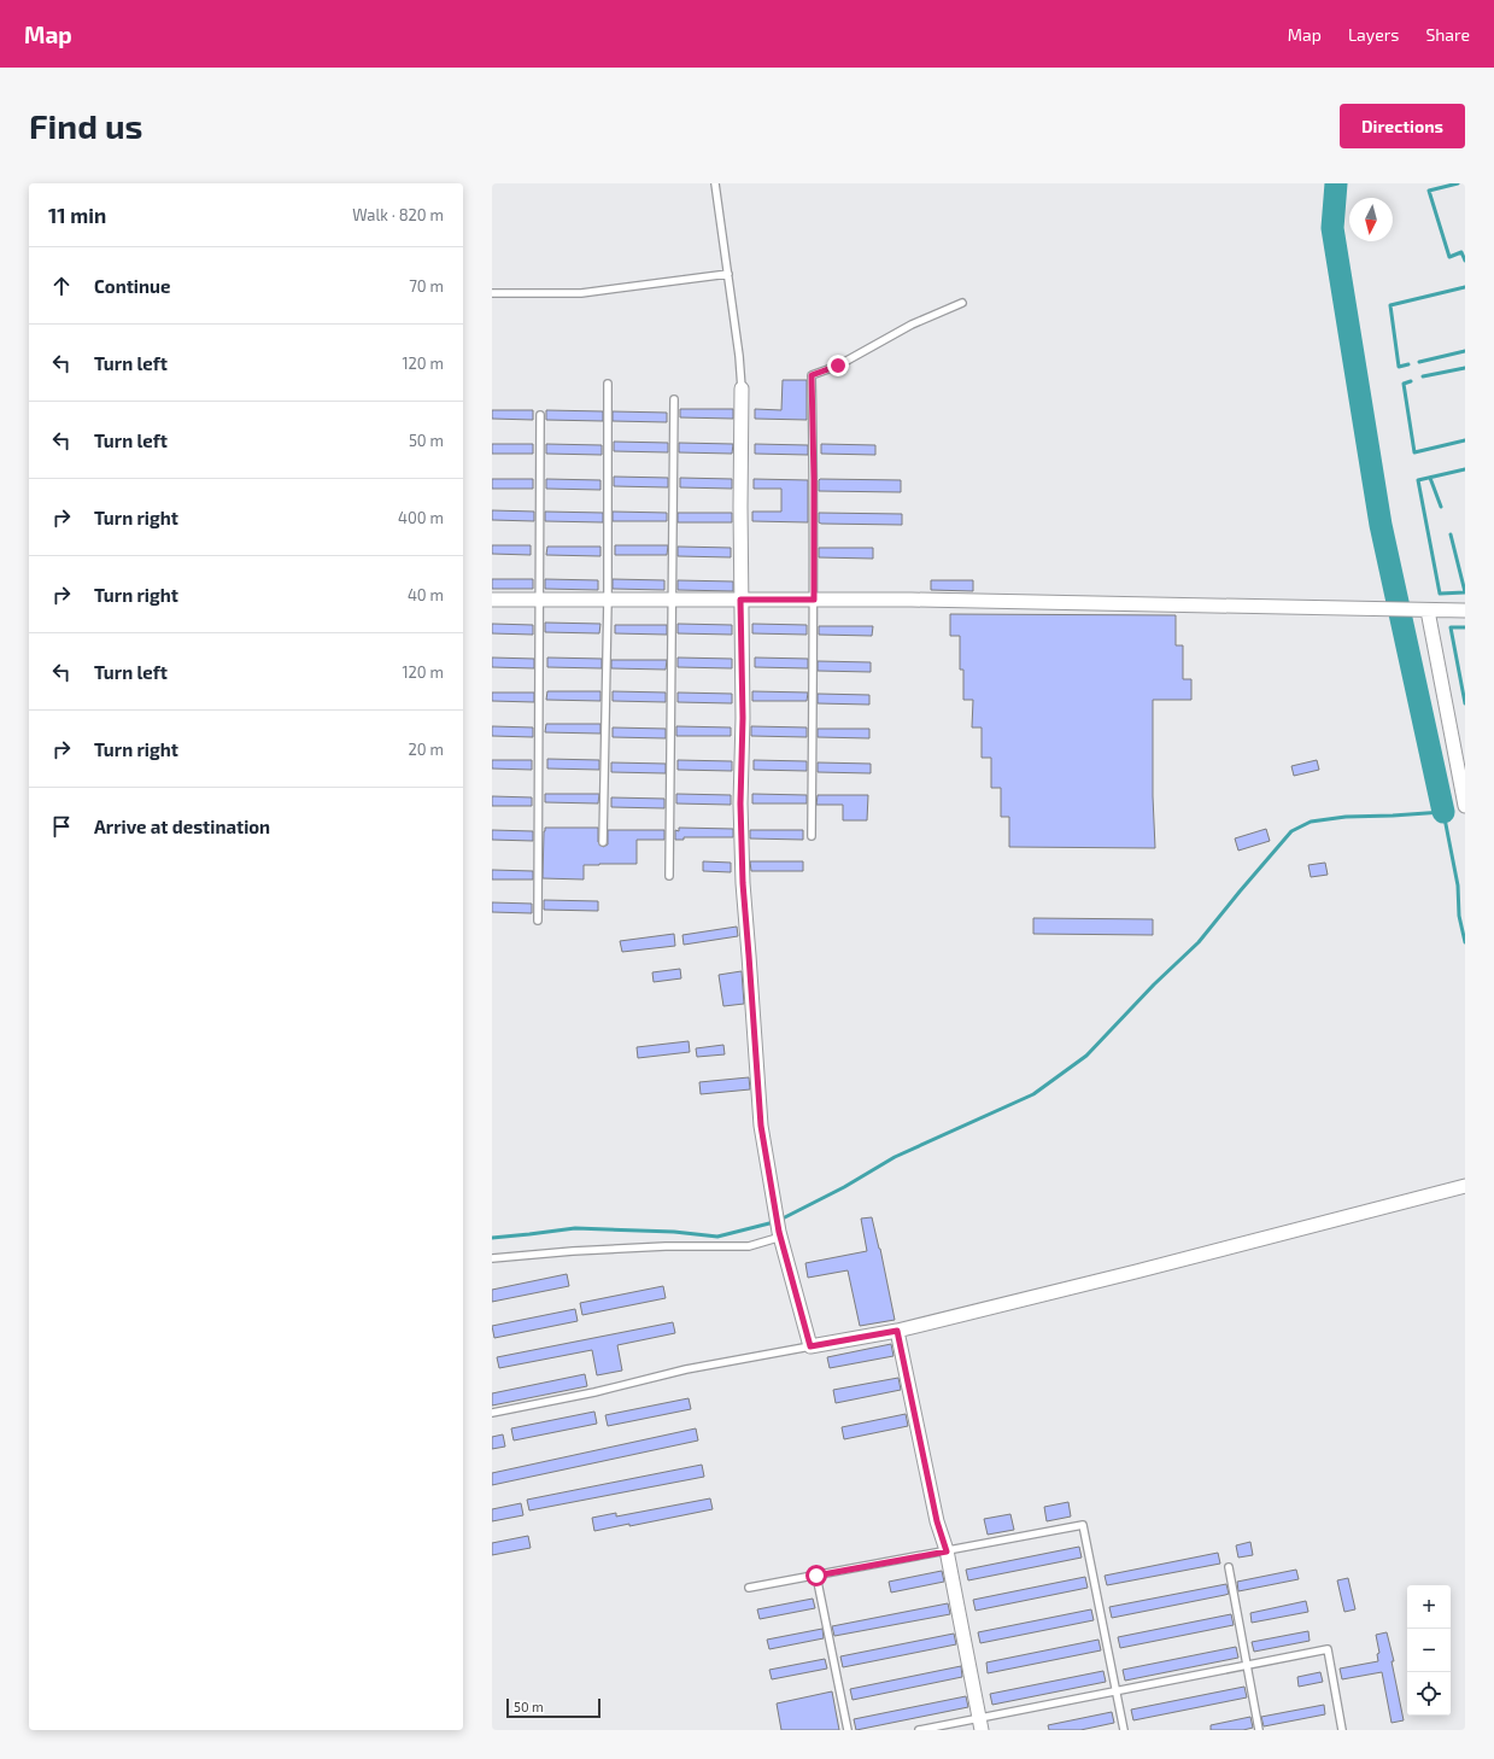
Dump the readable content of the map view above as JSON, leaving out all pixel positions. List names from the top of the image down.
{
  "scale_bar": "50 m",
  "north": "bottom",
  "page": {
    "header": "Map",
    "nav": ["Map", "Layers", "Share"],
    "buttons": "Directions",
    "title": "Find us",
    "heading": ["11 min", "Walk · 820 m"],
    "list": [
      ["Continue", "70 m"],
      ["Turn left", "120 m"],
      ["Turn left", "50 m"],
      ["Turn right", "400 m"],
      ["Turn right", "40 m"],
      ["Turn left", "120 m"],
      ["Turn right", "20 m"],
      "Arrive at destination"
    ],
    "map_buttons": ["+", "−"],
    "scale": "50 m"
  }
}
